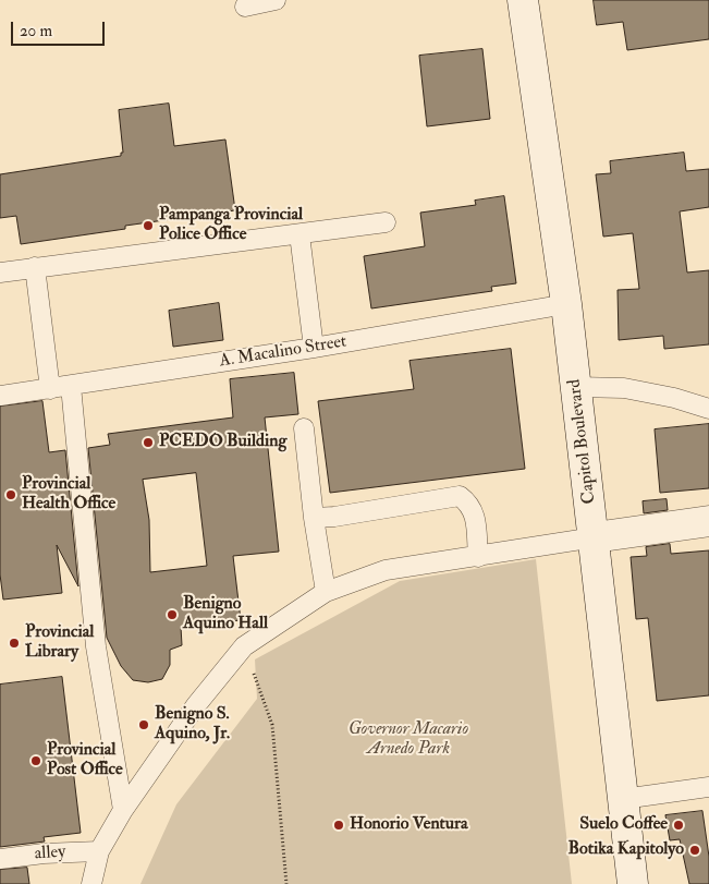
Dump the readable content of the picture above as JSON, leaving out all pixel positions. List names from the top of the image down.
{
  "streets": {
    "main road": ["Capitol Boulevard"],
    "lane": ["A. Macalino Street", "alley"]
  },
  "crossings": [
    ["A. Macalino Street", "Capitol Boulevard"]
  ],
  "parks": ["Governor Macario Arnedo Park"],
  "places": [
    "Pampanga Provincial Police Office",
    "PCEDO Building",
    "Provincial Health Office",
    "Benigno Aquino Hall",
    "Provincial Library",
    "Benigno S. Aquino, Jr.",
    "Provincial Post Office",
    "Honorio Ventura",
    "Suelo Coffee",
    "Botika Kapitolyo"
  ],
  "scale_bar": "20 m"
}
